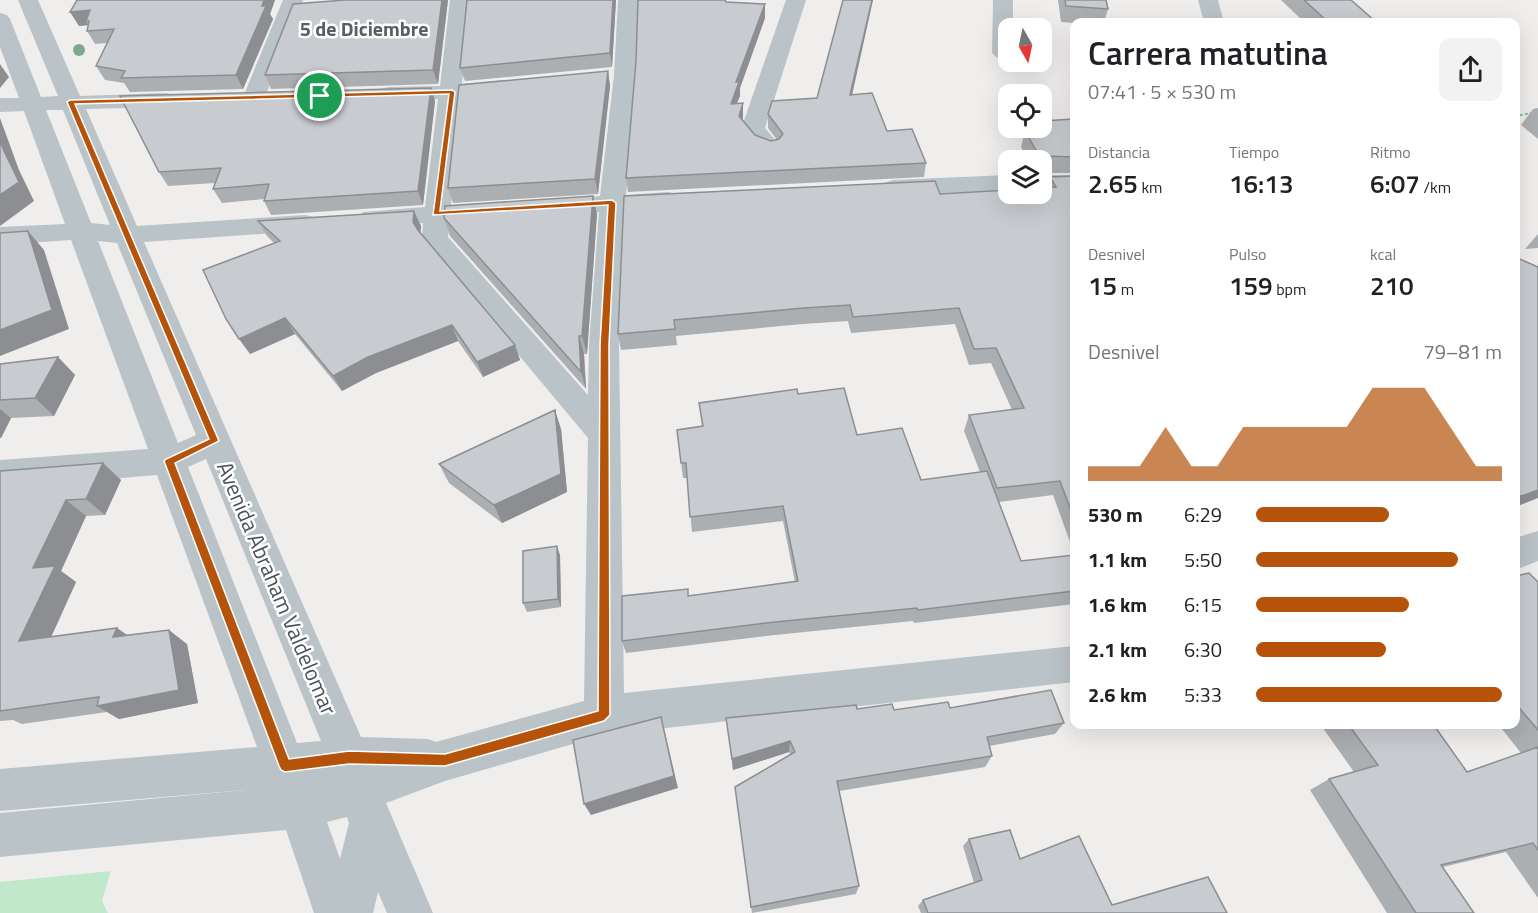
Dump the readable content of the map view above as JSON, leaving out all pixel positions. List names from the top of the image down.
{
  "streets": {
    "street": ["Avenida Abraham Valdelomar"]
  },
  "districts": ["5 de Diciembre"],
  "north": "bottom",
  "page": {
    "heading": ["Carrera matutina", "07:41 · 5 × 530 m"],
    "stats": [
      ["Distancia", "2.65 km"],
      ["Tiempo", "16:13"],
      ["Ritmo", "6:07 /km"],
      ["Desnivel", "15 m"],
      ["Pulso", "159 bpm"],
      ["kcal", "210"]
    ],
    "chart": ["Desnivel", "79–81 m"],
    "list": [
      {
        "name": "530 m",
        "note": "6:29"
      },
      {
        "name": "1.1 km",
        "note": "5:50"
      },
      {
        "name": "1.6 km",
        "note": "6:15"
      },
      {
        "name": "2.1 km",
        "note": "6:30"
      },
      {
        "name": "2.6 km",
        "note": "5:33"
      }
    ]
  }
}
